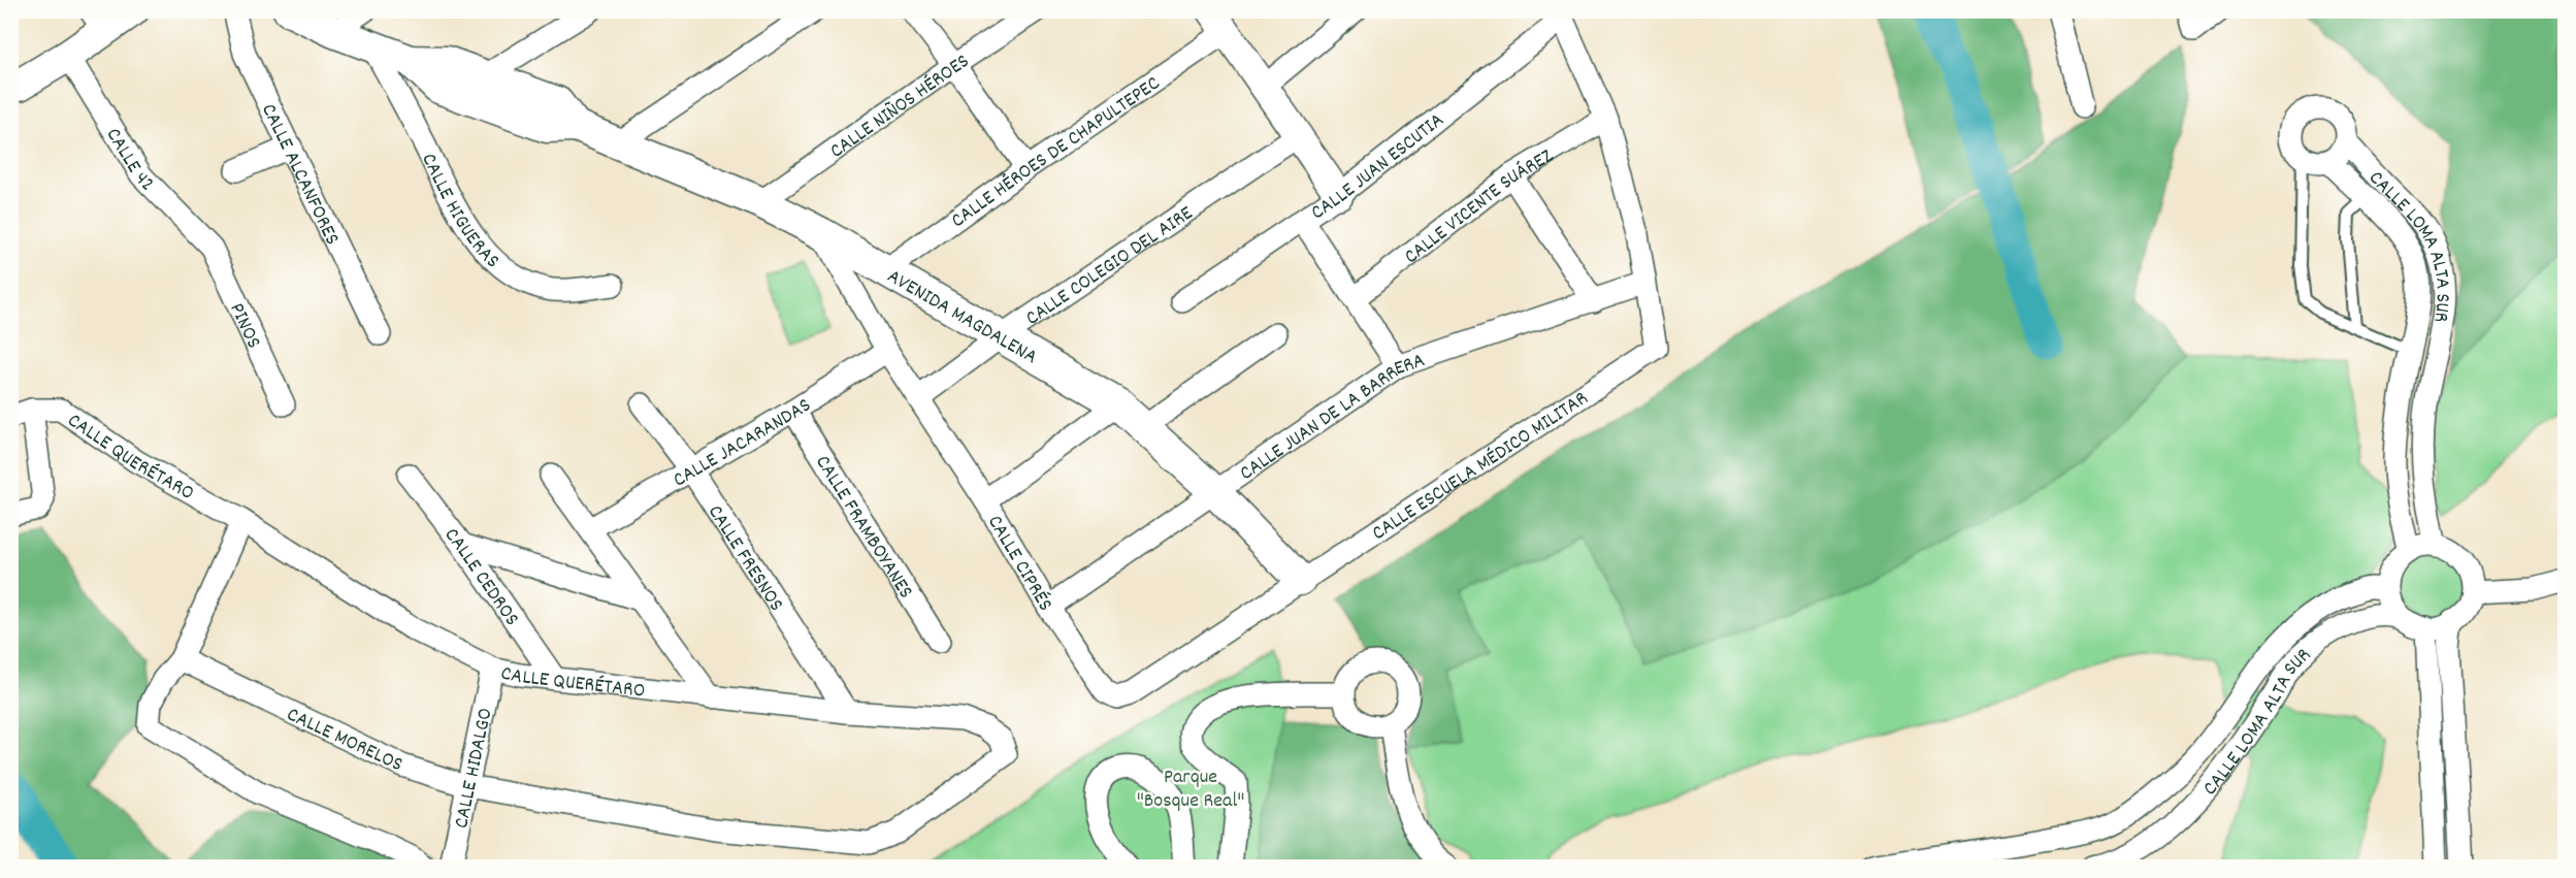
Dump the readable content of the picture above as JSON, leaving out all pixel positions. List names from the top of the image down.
{
  "streets": {
    "main road": ["AVENIDA MAGDALENA"],
    "street": [
      "CALLE NIÑOS HÉROES",
      "CALLE HÉROES DE CHAPULTEPEC",
      "CALLE 42",
      "CALLE JUAN ESCUTIA",
      "CALLE ALCANFORES",
      "CALLE VICENTE SUÁREZ",
      "CALLE HIGUERAS",
      "CALLE LOMA ALTA SUR",
      "CALLE COLEGIO DEL AIRE",
      "PINOS",
      "CALLE JUAN DE LA BARRERA",
      "CALLE JACARANDAS",
      "CALLE QUERÉTARO",
      "CALLE ESCUELA MÉDICO MILITAR",
      "CALLE FRAMBOYANES",
      "CALLE FRESNOS",
      "CALLE CIPRÉS",
      "CALLE CEDROS",
      "CALLE MORELOS",
      "CALLE HIDALGO"
    ]
  },
  "crossings": [
    ["CALLE NIÑOS HÉROES", "AVENIDA MAGDALENA"],
    ["CALLE HÉROES DE CHAPULTEPEC", "AVENIDA MAGDALENA"],
    ["CALLE 42", "PINOS"],
    ["CALLE HIGUERAS", "AVENIDA MAGDALENA"],
    ["CALLE COLEGIO DEL AIRE", "AVENIDA MAGDALENA"],
    ["CALLE COLEGIO DEL AIRE", "CALLE CIPRÉS"],
    ["AVENIDA MAGDALENA", "CALLE JUAN DE LA BARRERA"],
    ["AVENIDA MAGDALENA", "CALLE ESCUELA MÉDICO MILITAR"],
    ["AVENIDA MAGDALENA", "CALLE CIPRÉS"],
    ["CALLE JUAN DE LA BARRERA", "CALLE ESCUELA MÉDICO MILITAR"],
    ["CALLE JUAN DE LA BARRERA", "CALLE CIPRÉS"],
    ["CALLE JACARANDAS", "CALLE FRAMBOYANES"],
    ["CALLE JACARANDAS", "CALLE FRESNOS"],
    ["CALLE JACARANDAS", "CALLE CIPRÉS"],
    ["CALLE QUERÉTARO", "CALLE FRESNOS"],
    ["CALLE QUERÉTARO", "CALLE CEDROS"],
    ["CALLE QUERÉTARO", "CALLE MORELOS"],
    ["CALLE QUERÉTARO", "CALLE HIDALGO"],
    ["CALLE ESCUELA MÉDICO MILITAR", "CALLE CIPRÉS"],
    ["CALLE MORELOS", "CALLE HIDALGO"]
  ],
  "parks": ["Parque \"Bosque Real\""]
}
